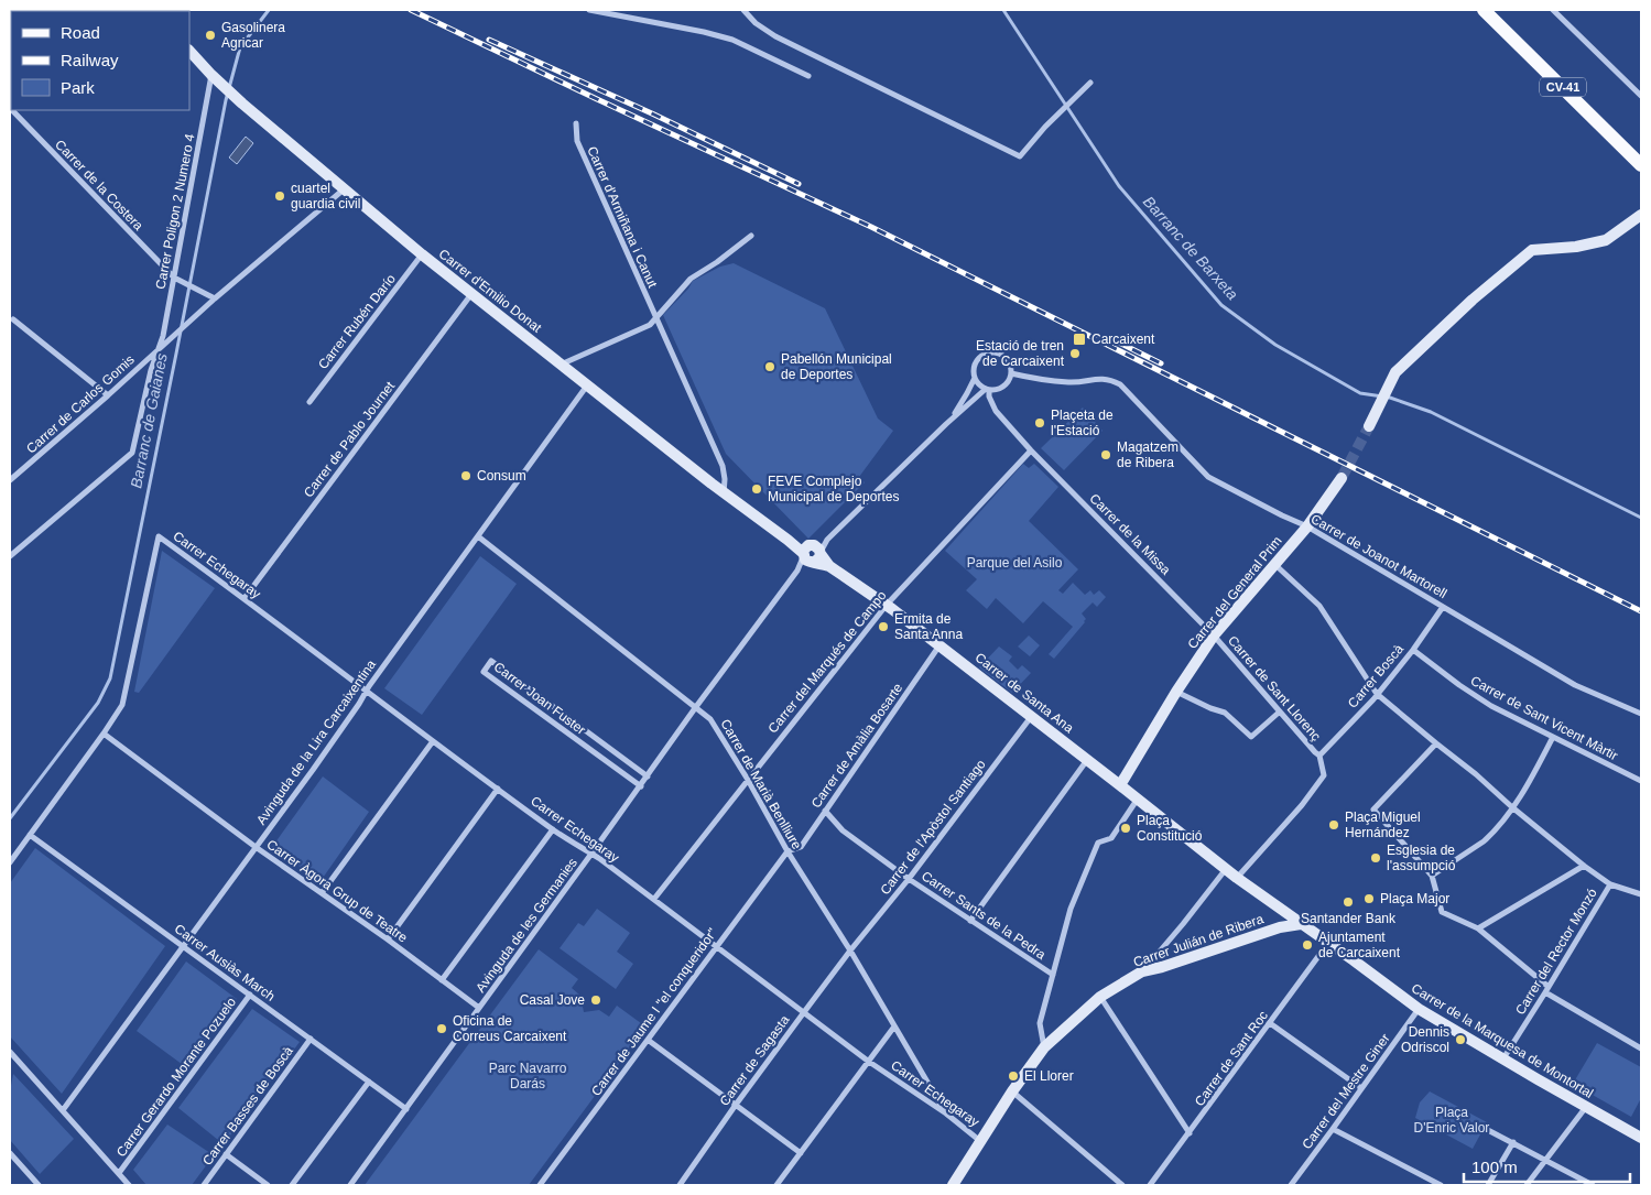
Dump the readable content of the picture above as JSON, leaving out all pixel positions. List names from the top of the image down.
{
  "streets": {
    "main road": ["CV-41"],
    "street": [
      "Carrer de la Costera",
      "Carrer Poligon 2 Numero 4",
      "Carrer d'Armiñana i Canut",
      "Carrer d'Emilio Donat",
      "Carrer Rubén Darío",
      "Carrer de Carlos Gomis",
      "Carrer de Pablo Journet",
      "Carrer de la Missa",
      "Carrer de Joanot Martorell",
      "Carrer Echegaray",
      "Carrer del General Prim",
      "Carrer del Marqués de Campo",
      "Carrer Boscà",
      "Carrer de Sant Llorenç",
      "Carrer de Santa Ana",
      "Carrer Joan Fuster",
      "Carrer de Sant Vicent Màrtir",
      "Avinguda de la Lira Carcaixentina",
      "Carrer de Amàlia Bosarte",
      "Carrer de Marià Benlliure",
      "Carrer de l'Apòstol Santiago",
      "Carrer Àgora Grup de Teatre",
      "Carrer Sants de la Pedra",
      "Avinguda de les Germanies",
      "Carrer Julián de Ribera",
      "Carrer del Rector Monzó",
      "Carrer Ausiàs March",
      "Carrer de Jaume I \"el conqueridor\"",
      "Carrer de la Marquesa de Montortal",
      "Carrer de Sant Roc",
      "Carrer de Sagasta",
      "Carrer Gerardo Morante Pozuelo",
      "Carrer del Mestre Giner",
      "Carrer Basses de Boscà"
    ]
  },
  "crossings": [
    ["Carrer de la Costera", "Carrer Poligon 2 Numero 4"],
    ["Carrer de la Costera", "Carrer de Carlos Gomis"],
    ["Carrer Poligon 2 Numero 4", "Carrer d'Emilio Donat"],
    ["Carrer Poligon 2 Numero 4", "Carrer de Carlos Gomis"],
    ["Carrer d'Armiñana i Canut", "Carrer d'Emilio Donat"],
    ["Carrer d'Emilio Donat", "Carrer Rubén Darío"],
    ["Carrer d'Emilio Donat", "Carrer de Carlos Gomis"],
    ["Carrer d'Emilio Donat", "Carrer de Pablo Journet"],
    ["Carrer d'Emilio Donat", "Carrer de Santa Ana"],
    ["Carrer d'Emilio Donat", "Avinguda de la Lira Carcaixentina"],
    ["Carrer d'Emilio Donat", "Avinguda de les Germanies"],
    ["Carrer de Pablo Journet", "Carrer Echegaray"],
    ["Carrer de la Missa", "Carrer de Joanot Martorell"],
    ["Carrer de la Missa", "Carrer del General Prim"],
    ["Carrer de la Missa", "Carrer del Marqués de Campo"],
    ["Carrer de la Missa", "Carrer de Sant Llorenç"],
    ["Carrer de Joanot Martorell", "Carrer del General Prim"],
    ["Carrer de Joanot Martorell", "Carrer Boscà"],
    ["Carrer Echegaray", "Carrer del Marqués de Campo"],
    ["Carrer Echegaray", "Avinguda de la Lira Carcaixentina"],
    ["Carrer Echegaray", "Carrer de Marià Benlliure"],
    ["Carrer Echegaray", "Carrer Àgora Grup de Teatre"],
    ["Carrer Echegaray", "Avinguda de les Germanies"],
    ["Carrer Echegaray", "Carrer Julián de Ribera"],
    ["Carrer Echegaray", "Carrer de Jaume I \"el conqueridor\""],
    ["Carrer Echegaray", "Carrer de Sagasta"],
    ["Carrer del General Prim", "Carrer de Sant Llorenç"],
    ["Carrer del General Prim", "Carrer de Santa Ana"],
    ["Carrer del Marqués de Campo", "Carrer de Santa Ana"],
    ["Carrer del Marqués de Campo", "Carrer de Marià Benlliure"],
    ["Carrer Boscà", "Carrer de Sant Llorenç"],
    ["Carrer Boscà", "Carrer de Sant Vicent Màrtir"],
    ["Carrer de Santa Ana", "Carrer de Amàlia Bosarte"],
    ["Carrer de Santa Ana", "Carrer de l'Apòstol Santiago"],
    ["Carrer de Santa Ana", "Avinguda de les Germanies"],
    ["Carrer de Santa Ana", "Carrer Julián de Ribera"],
    ["Carrer Joan Fuster", "Avinguda de les Germanies"],
    ["Avinguda de la Lira Carcaixentina", "Carrer de Marià Benlliure"],
    ["Avinguda de la Lira Carcaixentina", "Carrer Àgora Grup de Teatre"],
    ["Avinguda de la Lira Carcaixentina", "Carrer Ausiàs March"],
    ["Carrer de Amàlia Bosarte", "Carrer de Marià Benlliure"],
    ["Carrer de Amàlia Bosarte", "Carrer Sants de la Pedra"],
    ["Carrer de Amàlia Bosarte", "Carrer de Jaume I \"el conqueridor\""],
    ["Carrer de Marià Benlliure", "Carrer de l'Apòstol Santiago"],
    ["Carrer de Marià Benlliure", "Avinguda de les Germanies"],
    ["Carrer de Marià Benlliure", "Carrer de Jaume I \"el conqueridor\""],
    ["Carrer de Marià Benlliure", "Carrer de Sagasta"],
    ["Carrer de l'Apòstol Santiago", "Carrer Sants de la Pedra"],
    ["Carrer de l'Apòstol Santiago", "Carrer de Sagasta"],
    ["Carrer Àgora Grup de Teatre", "Avinguda de les Germanies"],
    ["Avinguda de les Germanies", "Carrer Ausiàs March"],
    ["Carrer del Rector Monzó", "Carrer de la Marquesa de Montortal"],
    ["Carrer Ausiàs March", "Carrer Gerardo Morante Pozuelo"],
    ["Carrer Ausiàs March", "Carrer Basses de Boscà"],
    ["Carrer de la Marquesa de Montortal", "Carrer de Sant Roc"],
    ["Carrer de la Marquesa de Montortal", "Carrer del Mestre Giner"]
  ],
  "water": ["Barranc de Barxeta", "Barranc de Gaianes"],
  "parks": ["Parque del Asilo", "Parc Navarro Darás", "Plaça D'Enric Valor"],
  "places": {
    "other": [
      "Gasolinera Agricar",
      "cuartel guardia civil",
      "Estació de tren de Carcaixent",
      "Pabellón Municipal de Deportes",
      "Plaçeta de l'Estació",
      "Magatzem de Ribera",
      "Consum",
      "FEVE Complejo Municipal de Deportes",
      "Ermita de Santa Anna",
      "Plaça Miguel Hernández",
      "Plaça Constitució",
      "Esglesia de l'assumpció",
      "Plaça Major",
      "Santander Bank",
      "Ajuntament de Carcaixent",
      "Casal Jove",
      "Oficina de Correus Carcaixent",
      "Dennis Odriscol",
      "El Llorer"
    ],
    "transit": ["Carcaixent"]
  },
  "legend": ["Road", "Railway", "Park"],
  "scale_bar": "100 m"
}
